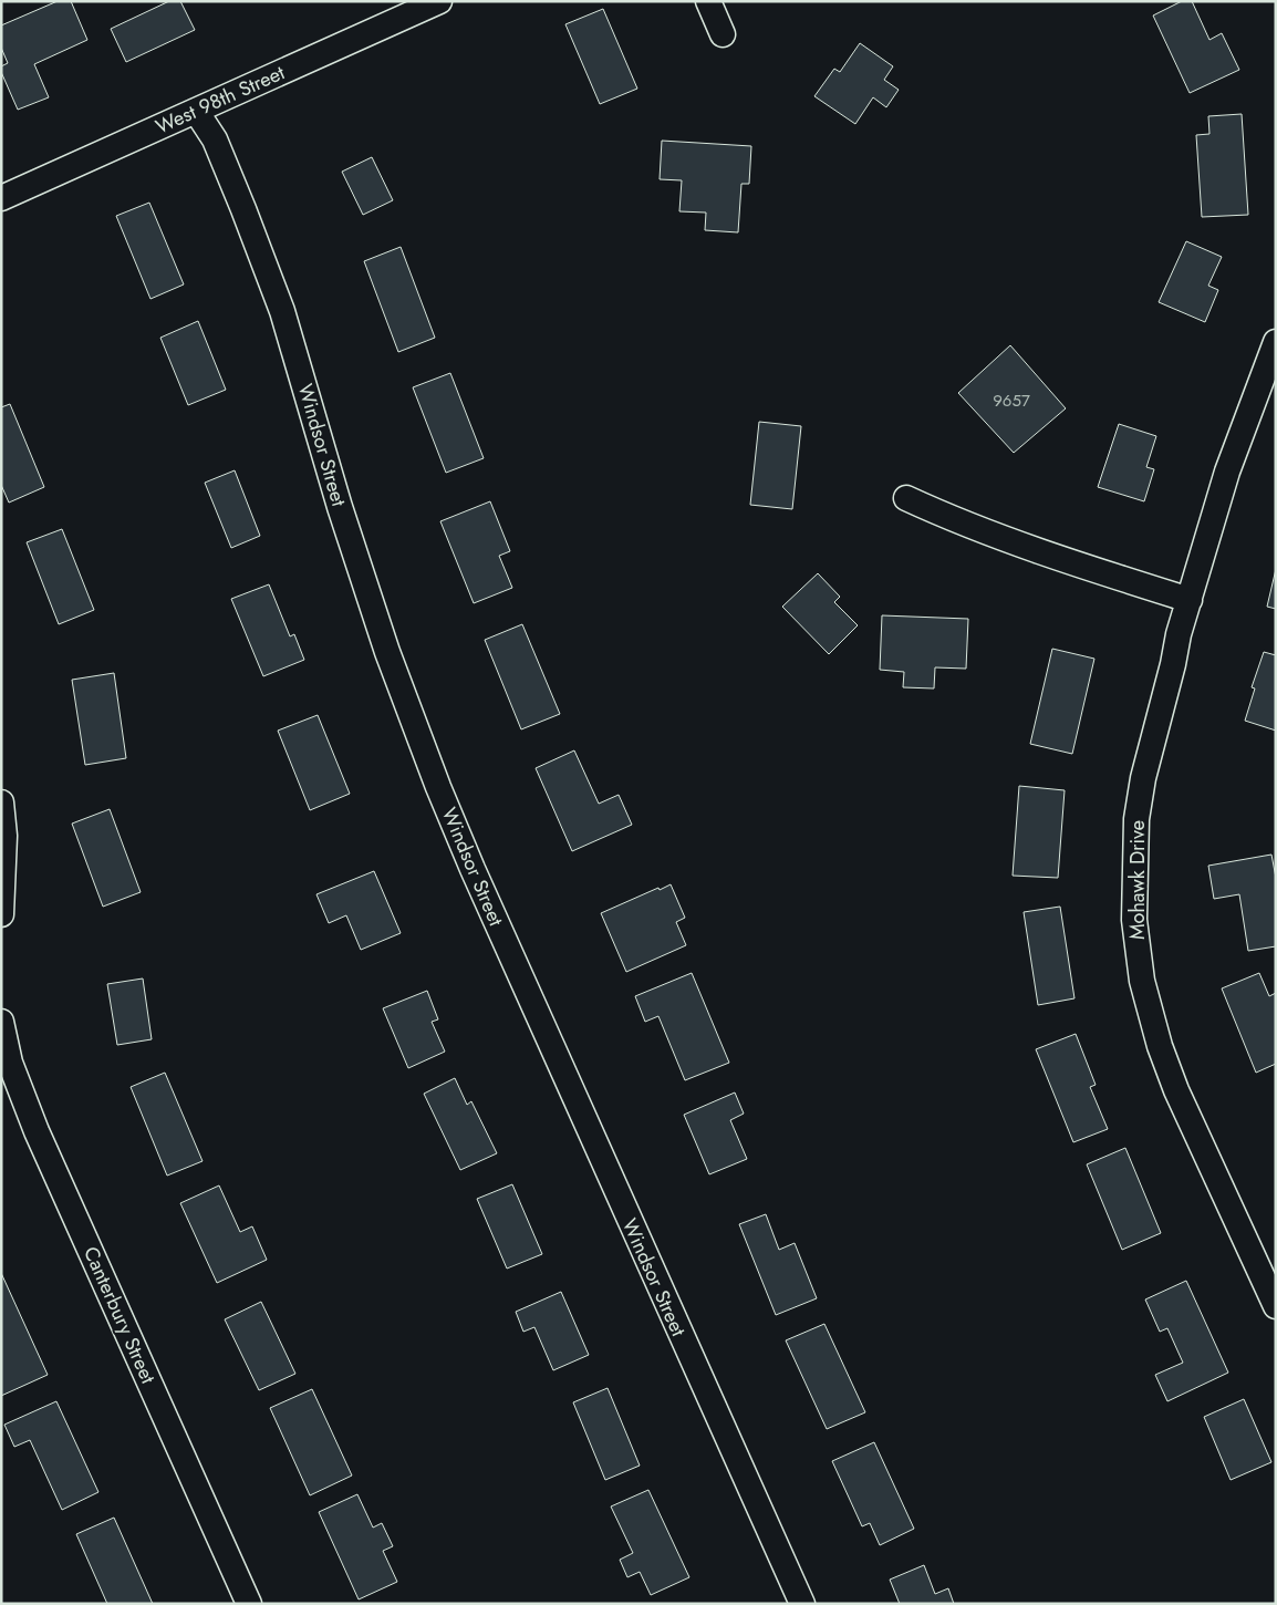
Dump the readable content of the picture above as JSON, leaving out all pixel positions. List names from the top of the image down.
{
  "streets": {
    "street": [
      "West 98th Street",
      "Windsor Street",
      "Mohawk Drive",
      "Canterbury Street"
    ]
  },
  "crossings": [
    ["West 98th Street", "Windsor Street"]
  ],
  "house_numbers": ["9657"]
}
